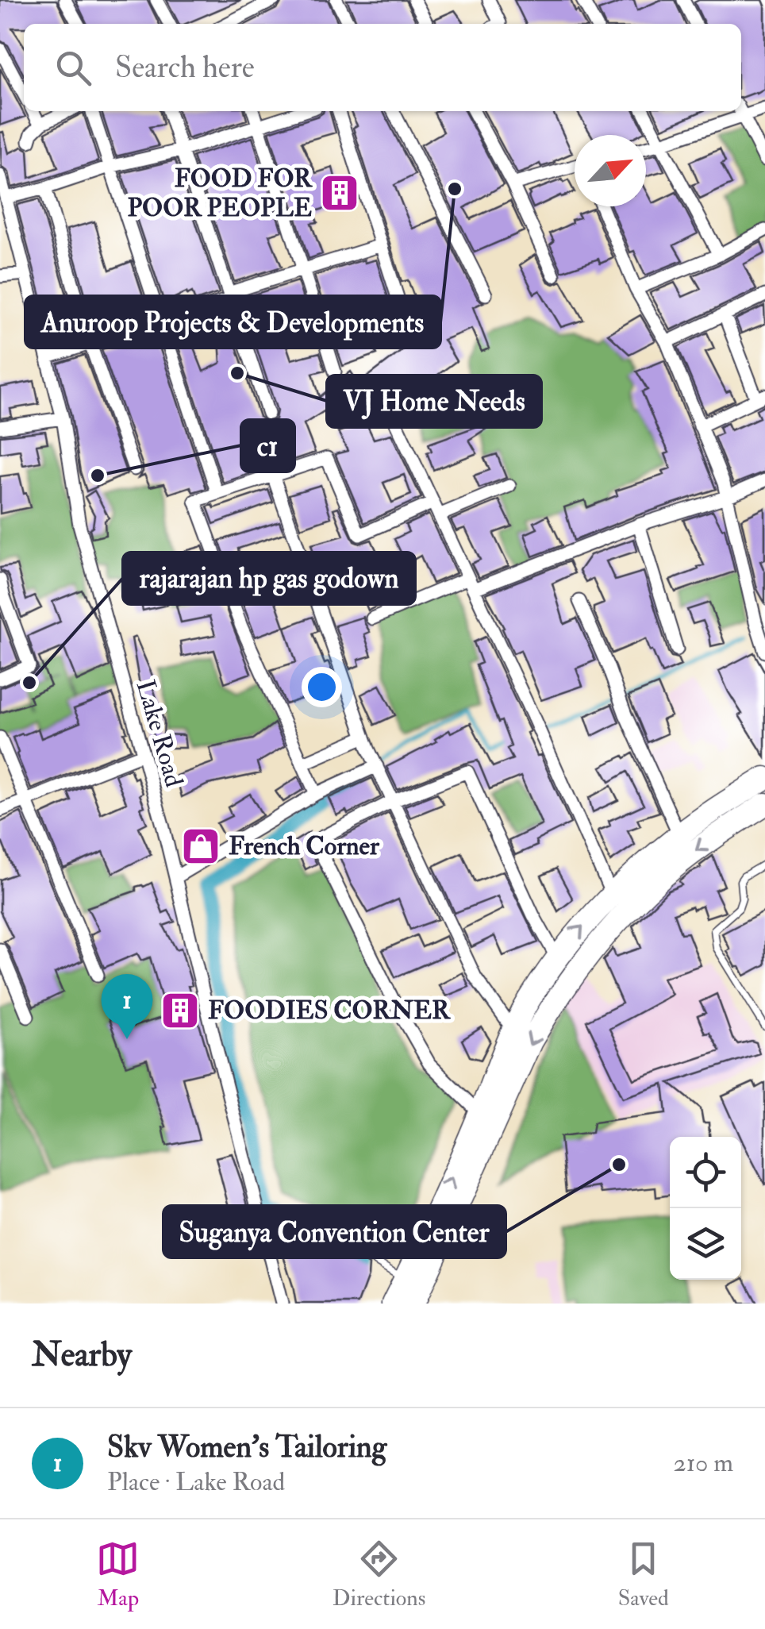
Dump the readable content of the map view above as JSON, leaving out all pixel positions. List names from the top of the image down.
{
  "streets": {
    "street": ["Lake Road"]
  },
  "places": {
    "other": [
      "Anuroop Projects & Developments",
      "VJ Home Needs",
      "c1",
      "rajarajan hp gas godown",
      "Suganya Convention Center"
    ],
    "building": ["FOOD FOR POOR PEOPLE", "FOODIES CORNER"],
    "shop": ["French Corner"]
  },
  "north": "top right",
  "page": {
    "search": "Search here",
    "pins": "1",
    "heading": "Nearby",
    "list": [
      {
        "mark": "1",
        "name": "Skv Women's Tailoring",
        "note": "Place · Lake Road",
        "value": "210 m"
      }
    ],
    "nav": ["Map", "Directions", "Saved"]
  }
}
